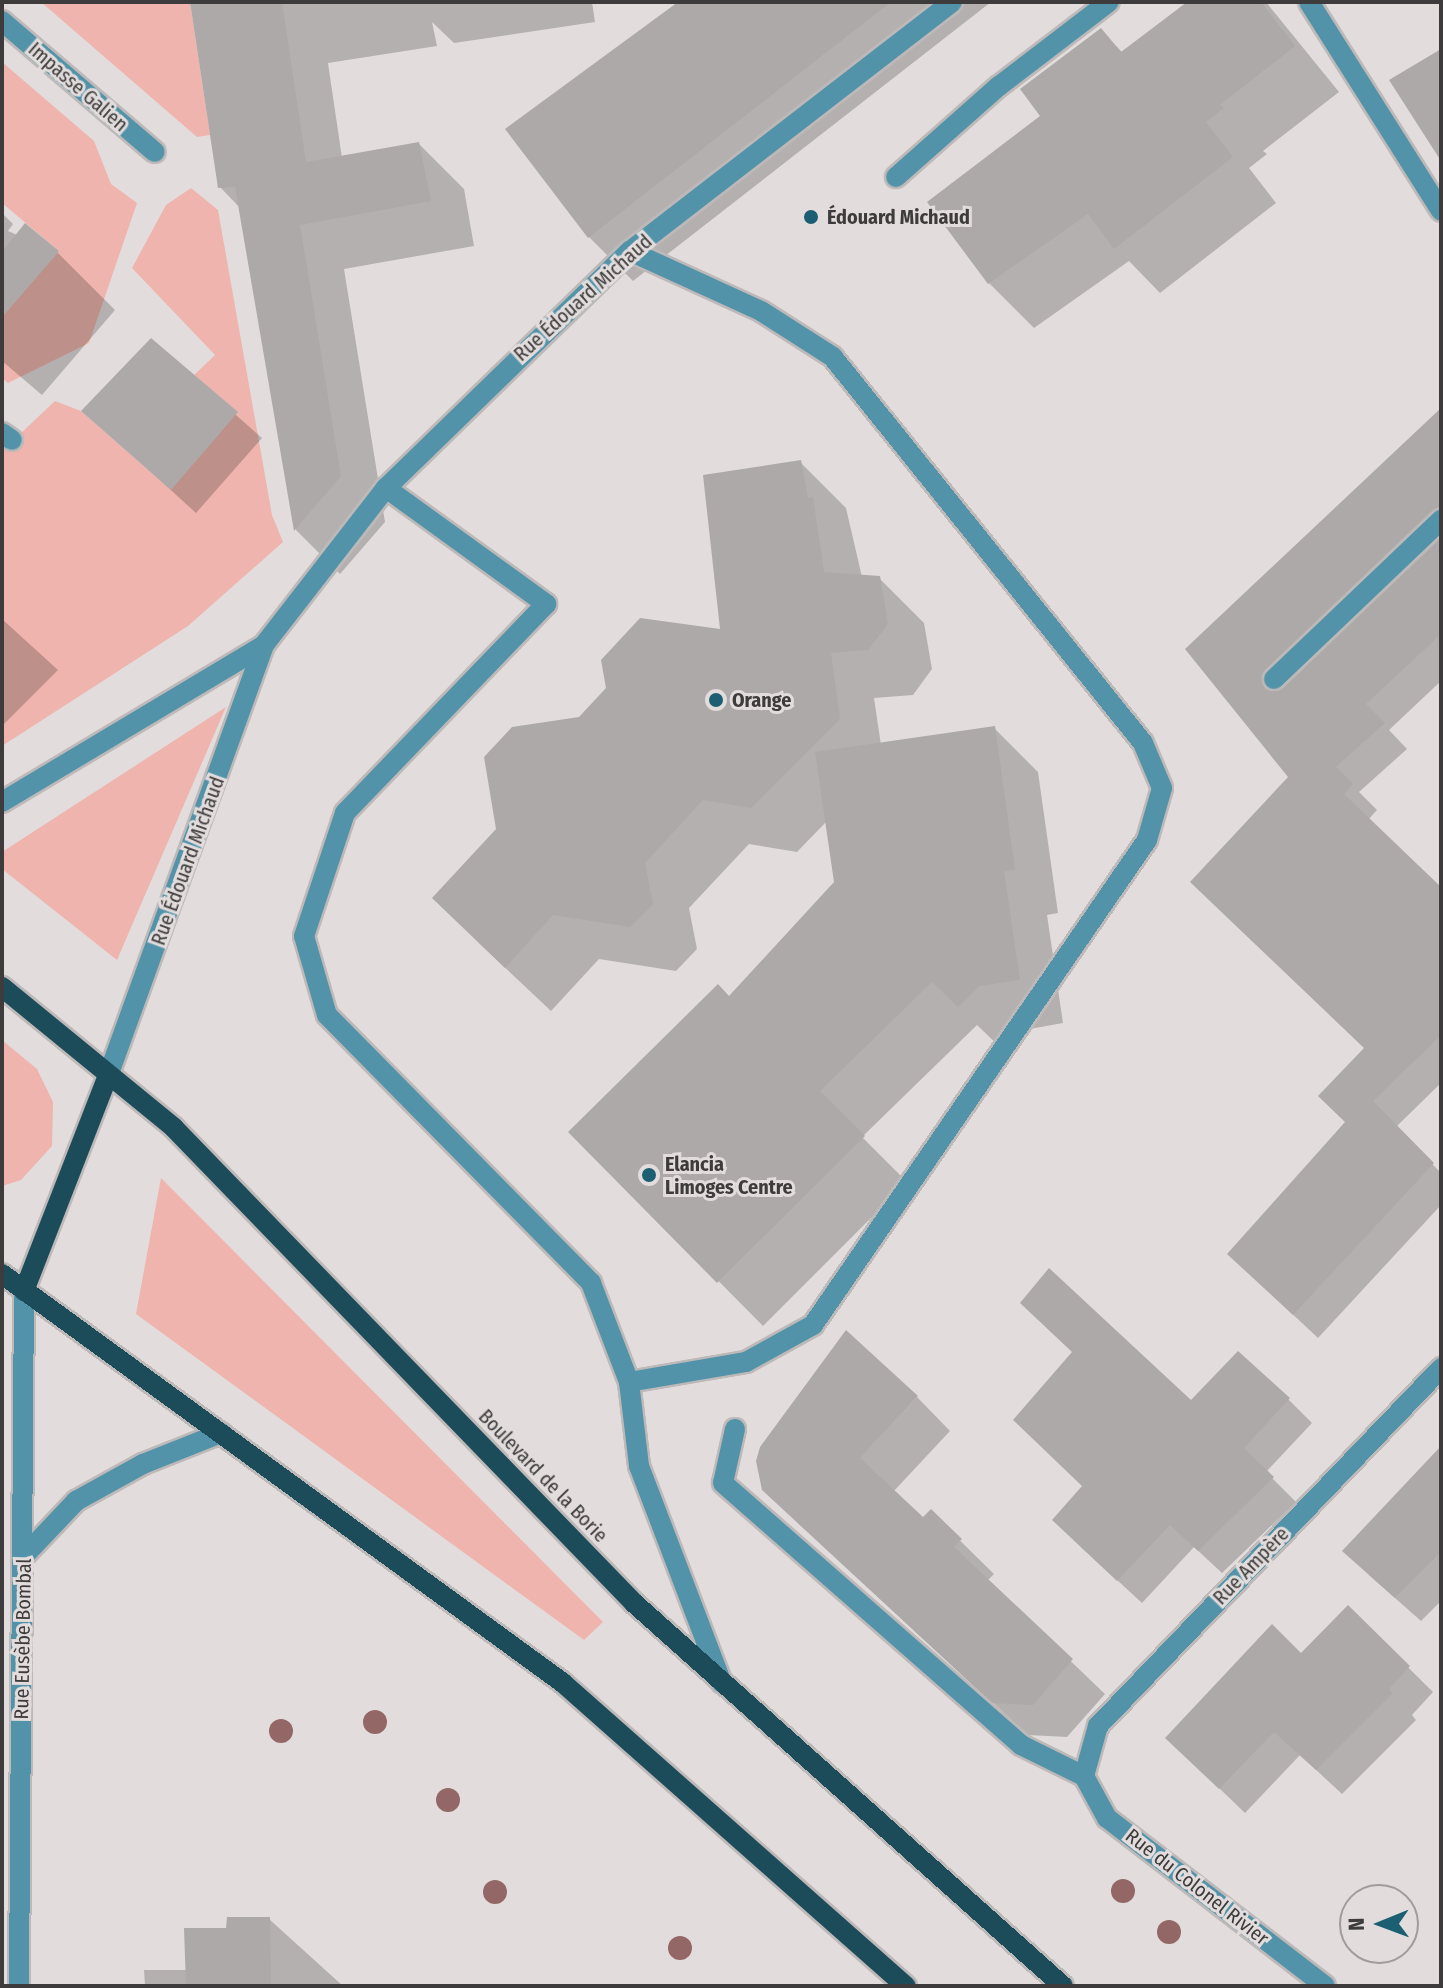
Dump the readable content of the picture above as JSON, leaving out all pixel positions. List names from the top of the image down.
{
  "streets": {
    "main road": ["Boulevard de la Borie"],
    "street": [
      "Impasse Galien",
      "Rue Édouard Michaud",
      "Rue Ampère",
      "Rue Eusèbe Bombal",
      "Rue du Colonel Rivier"
    ]
  },
  "crossings": [
    ["Rue Édouard Michaud", "Boulevard de la Borie"],
    ["Rue Ampère", "Rue du Colonel Rivier"]
  ],
  "places": ["Édouard Michaud", "Orange", "Elancia Limoges Centre"],
  "north": "left"
}
